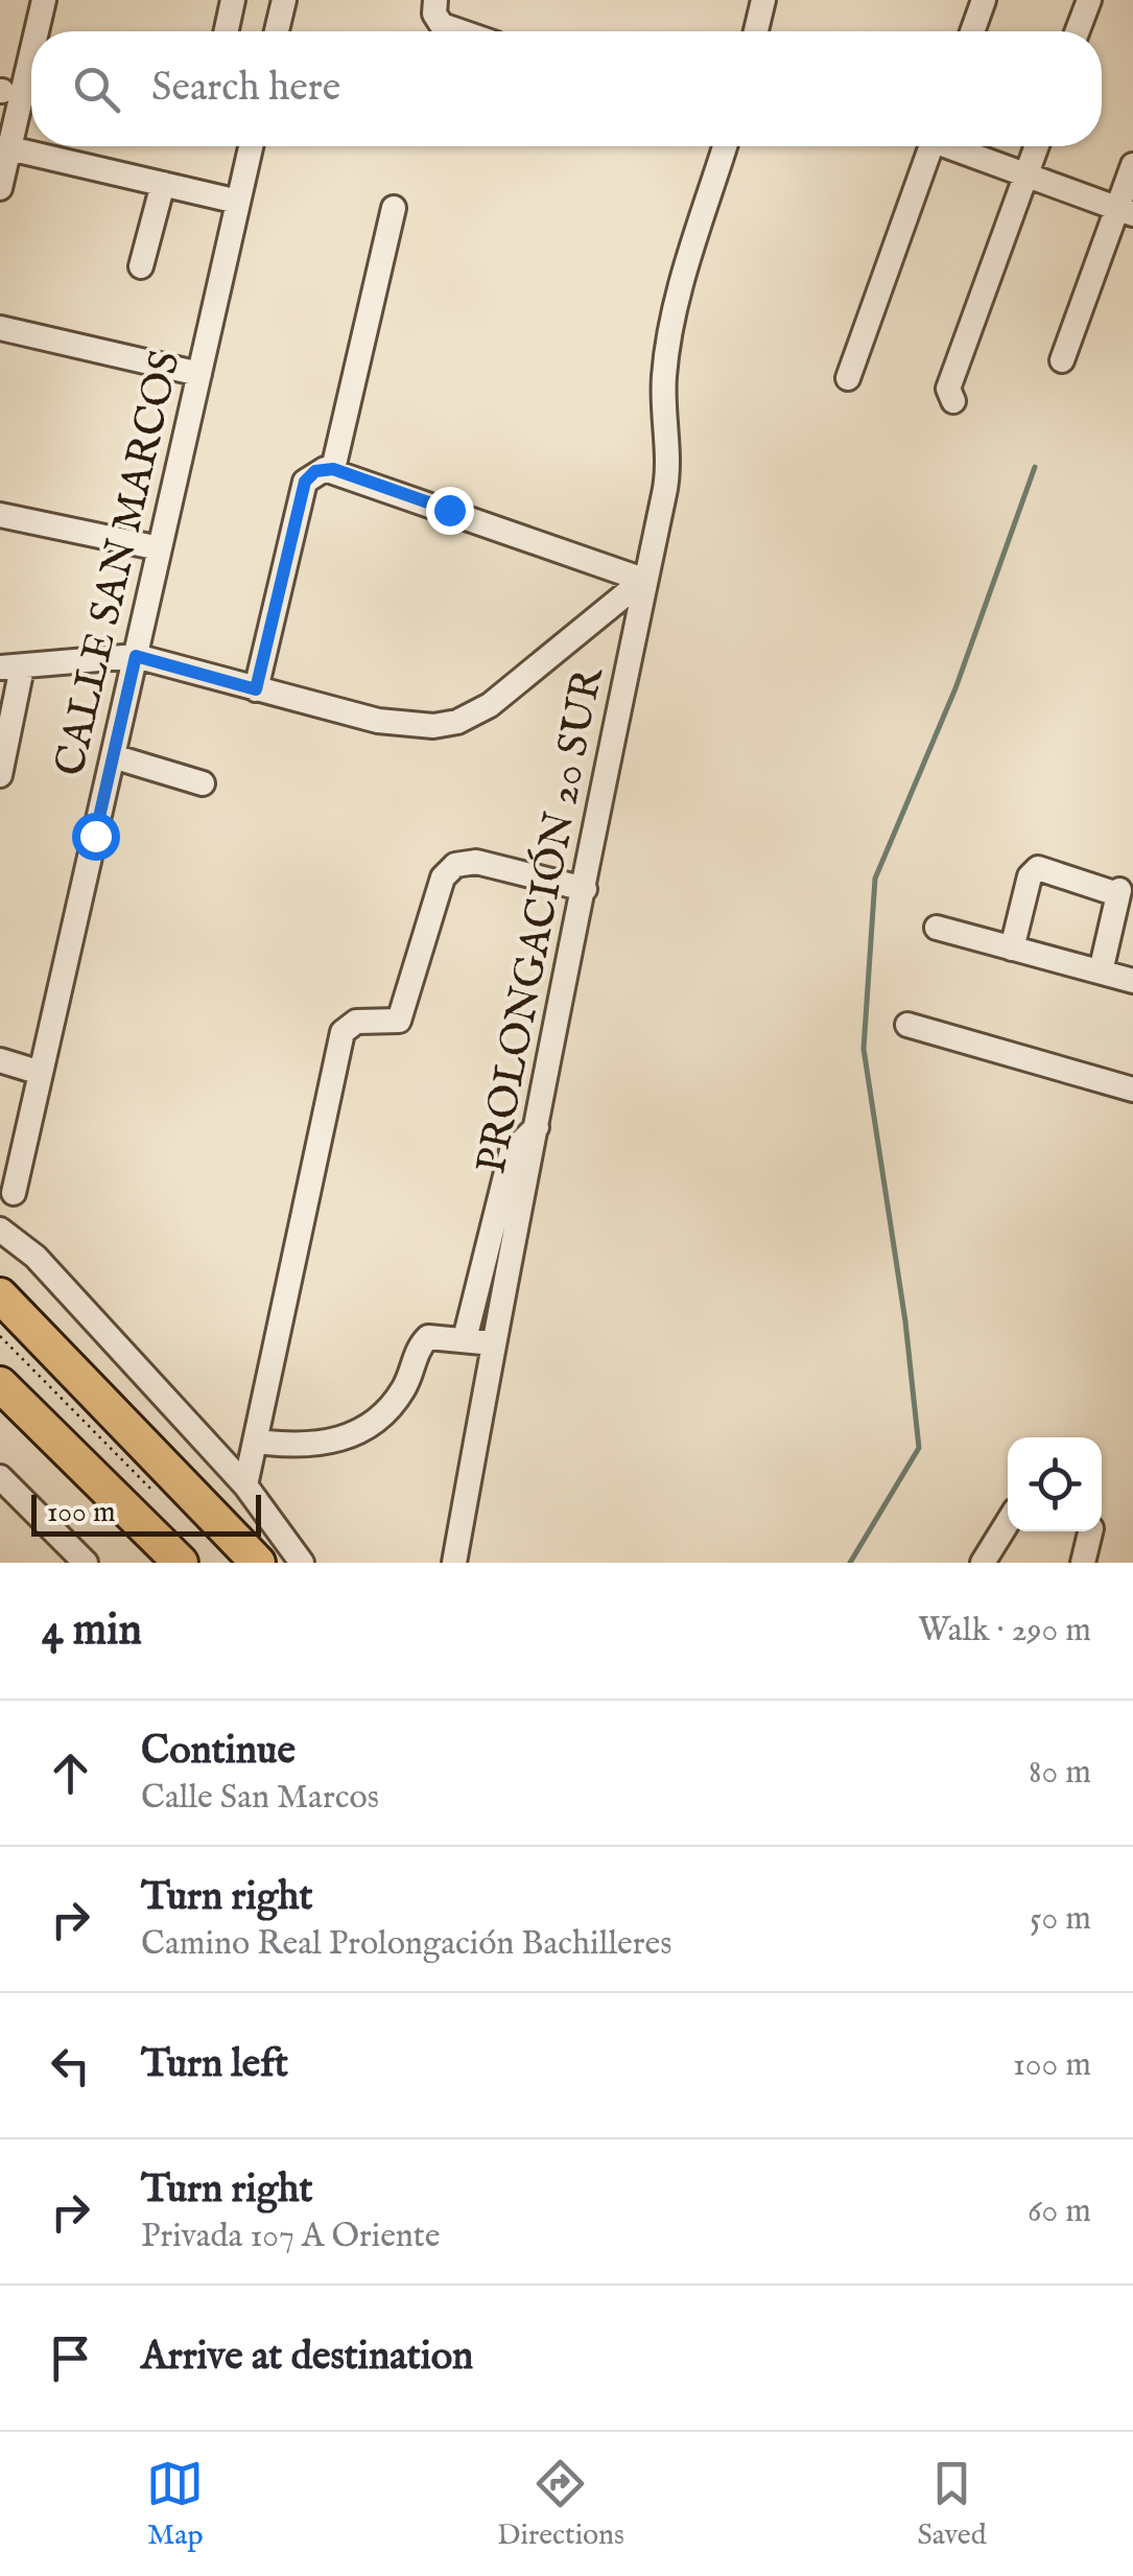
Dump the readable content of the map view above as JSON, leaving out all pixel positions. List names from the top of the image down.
{
  "streets": {
    "street": ["CALLE SAN MARCOS", "PROLONGACIÓN 20 SUR"]
  },
  "scale_bar": "100 m",
  "page": {
    "search": "Search here",
    "scale": "100 m",
    "heading": ["4 min", "Walk · 290 m"],
    "list": [
      ["Continue", "Calle San Marcos", "80 m"],
      ["Turn right", "Camino Real Prolongación Bachilleres", "50 m"],
      ["Turn left", "100 m"],
      ["Turn right", "Privada 107 A Oriente", "60 m"],
      "Arrive at destination"
    ],
    "nav": ["Map", "Directions", "Saved"]
  }
}
